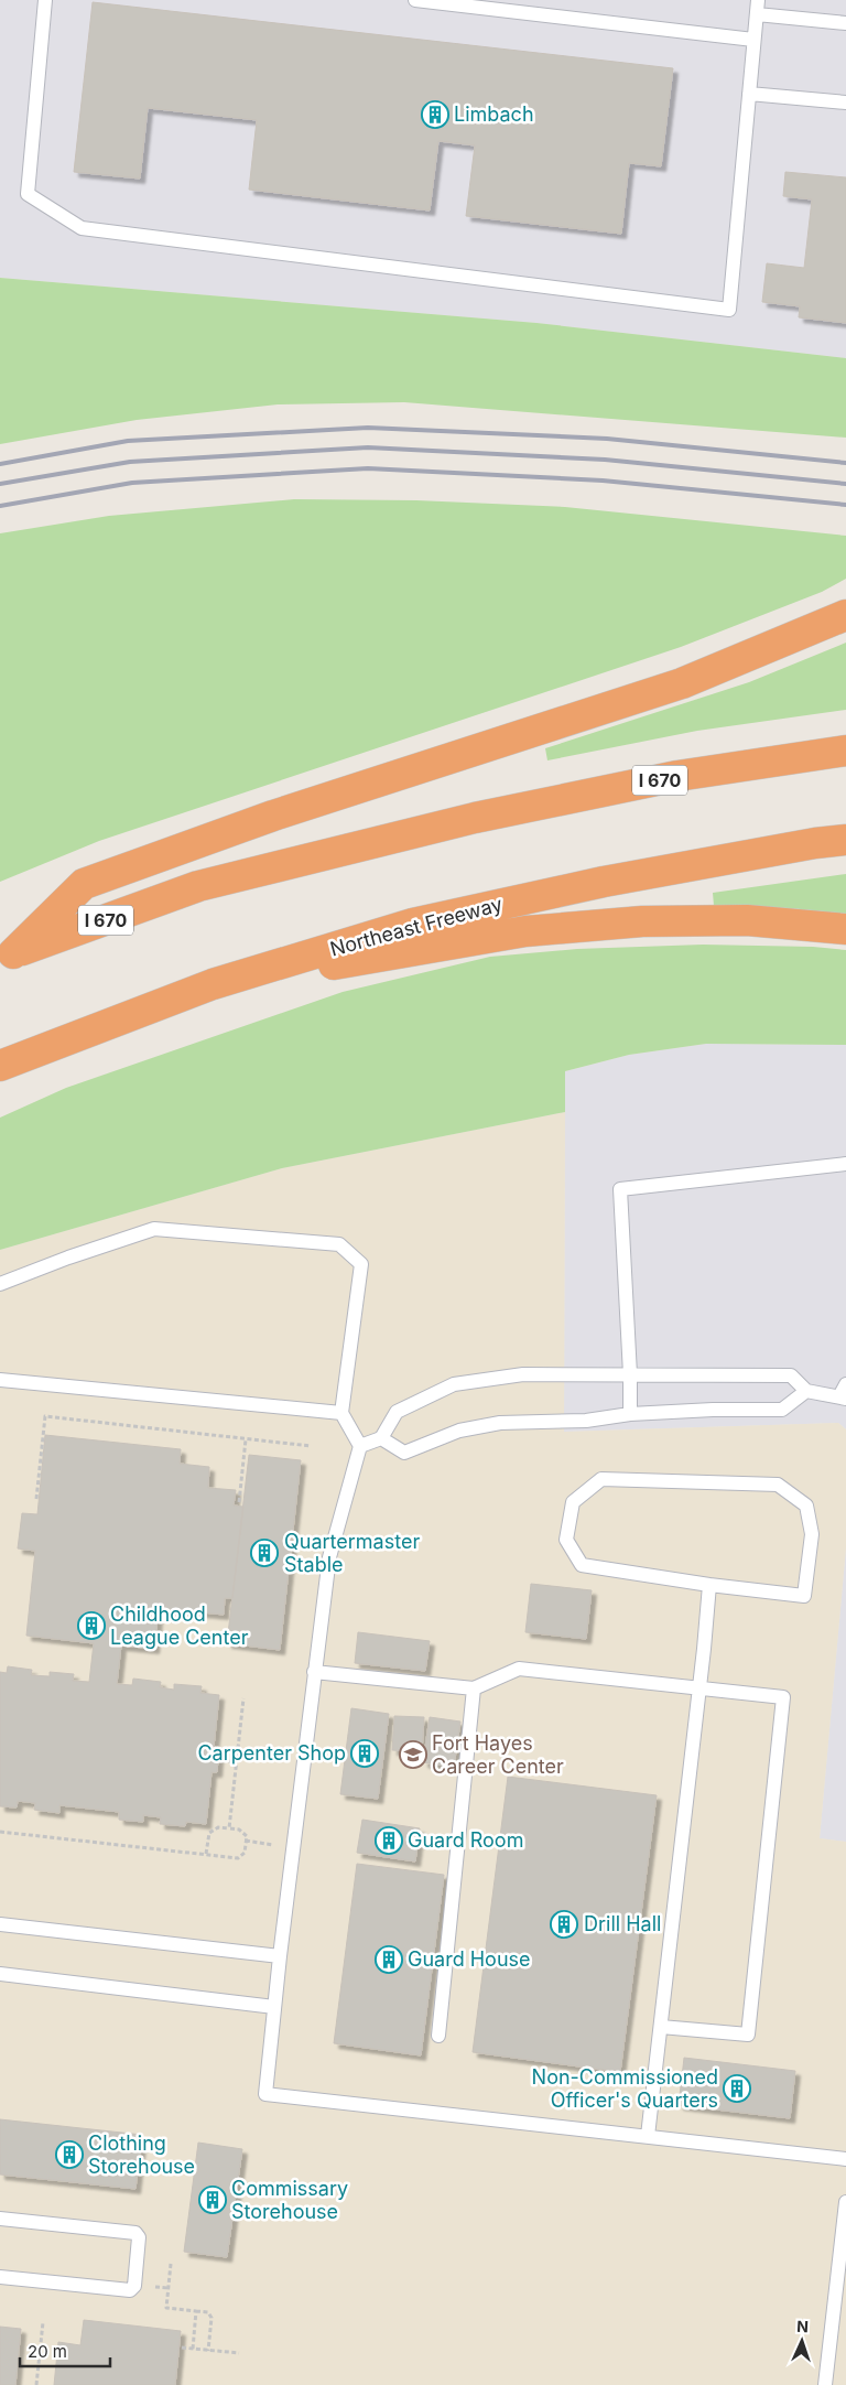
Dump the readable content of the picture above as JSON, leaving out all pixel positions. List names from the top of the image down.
{
  "streets": {
    "highway": ["I 670", "Northeast Freeway"]
  },
  "places": {
    "building": [
      "Limbach",
      "Quartermaster Stable",
      "Childhood League Center",
      "Carpenter Shop",
      "Guard Room",
      "Drill Hall",
      "Guard House",
      "Non-Commissioned Officer's Quarters",
      "Clothing Storehouse",
      "Commissary Storehouse"
    ],
    "school or university": ["Fort Hayes Career Center"]
  },
  "scale_bar": "20 m",
  "north": "top"
}
